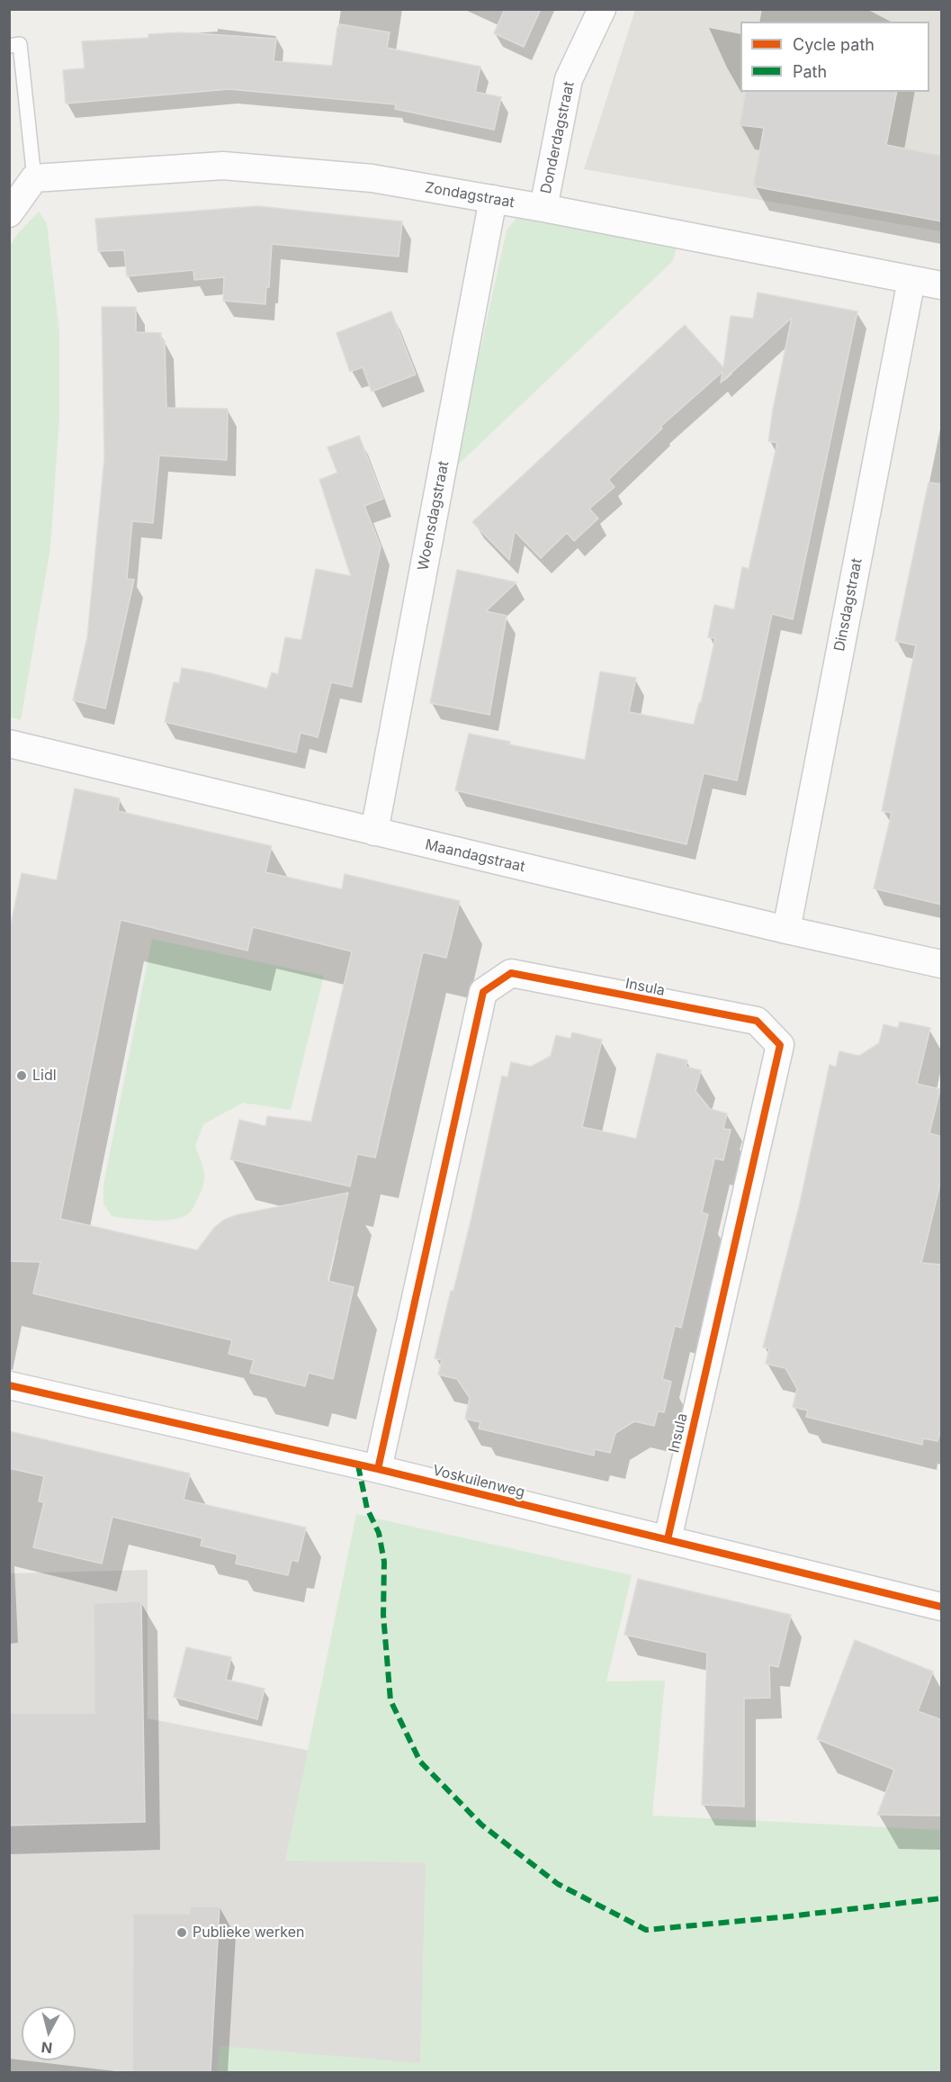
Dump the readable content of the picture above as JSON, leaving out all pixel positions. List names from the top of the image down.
{
  "streets": {
    "street": [
      "Donderdagstraat",
      "Zondagstraat",
      "Woensdagstraat",
      "Dinsdagstraat",
      "Maandagstraat",
      "Insula",
      "Voskuilenweg"
    ]
  },
  "crossings": [
    ["Donderdagstraat", "Zondagstraat"],
    ["Zondagstraat", "Woensdagstraat"],
    ["Zondagstraat", "Dinsdagstraat"],
    ["Woensdagstraat", "Maandagstraat"],
    ["Dinsdagstraat", "Maandagstraat"],
    ["Insula", "Voskuilenweg"]
  ],
  "places": ["Lidl", "Publieke werken"],
  "legend": ["Cycle path", "Path"],
  "north": "bottom"
}
